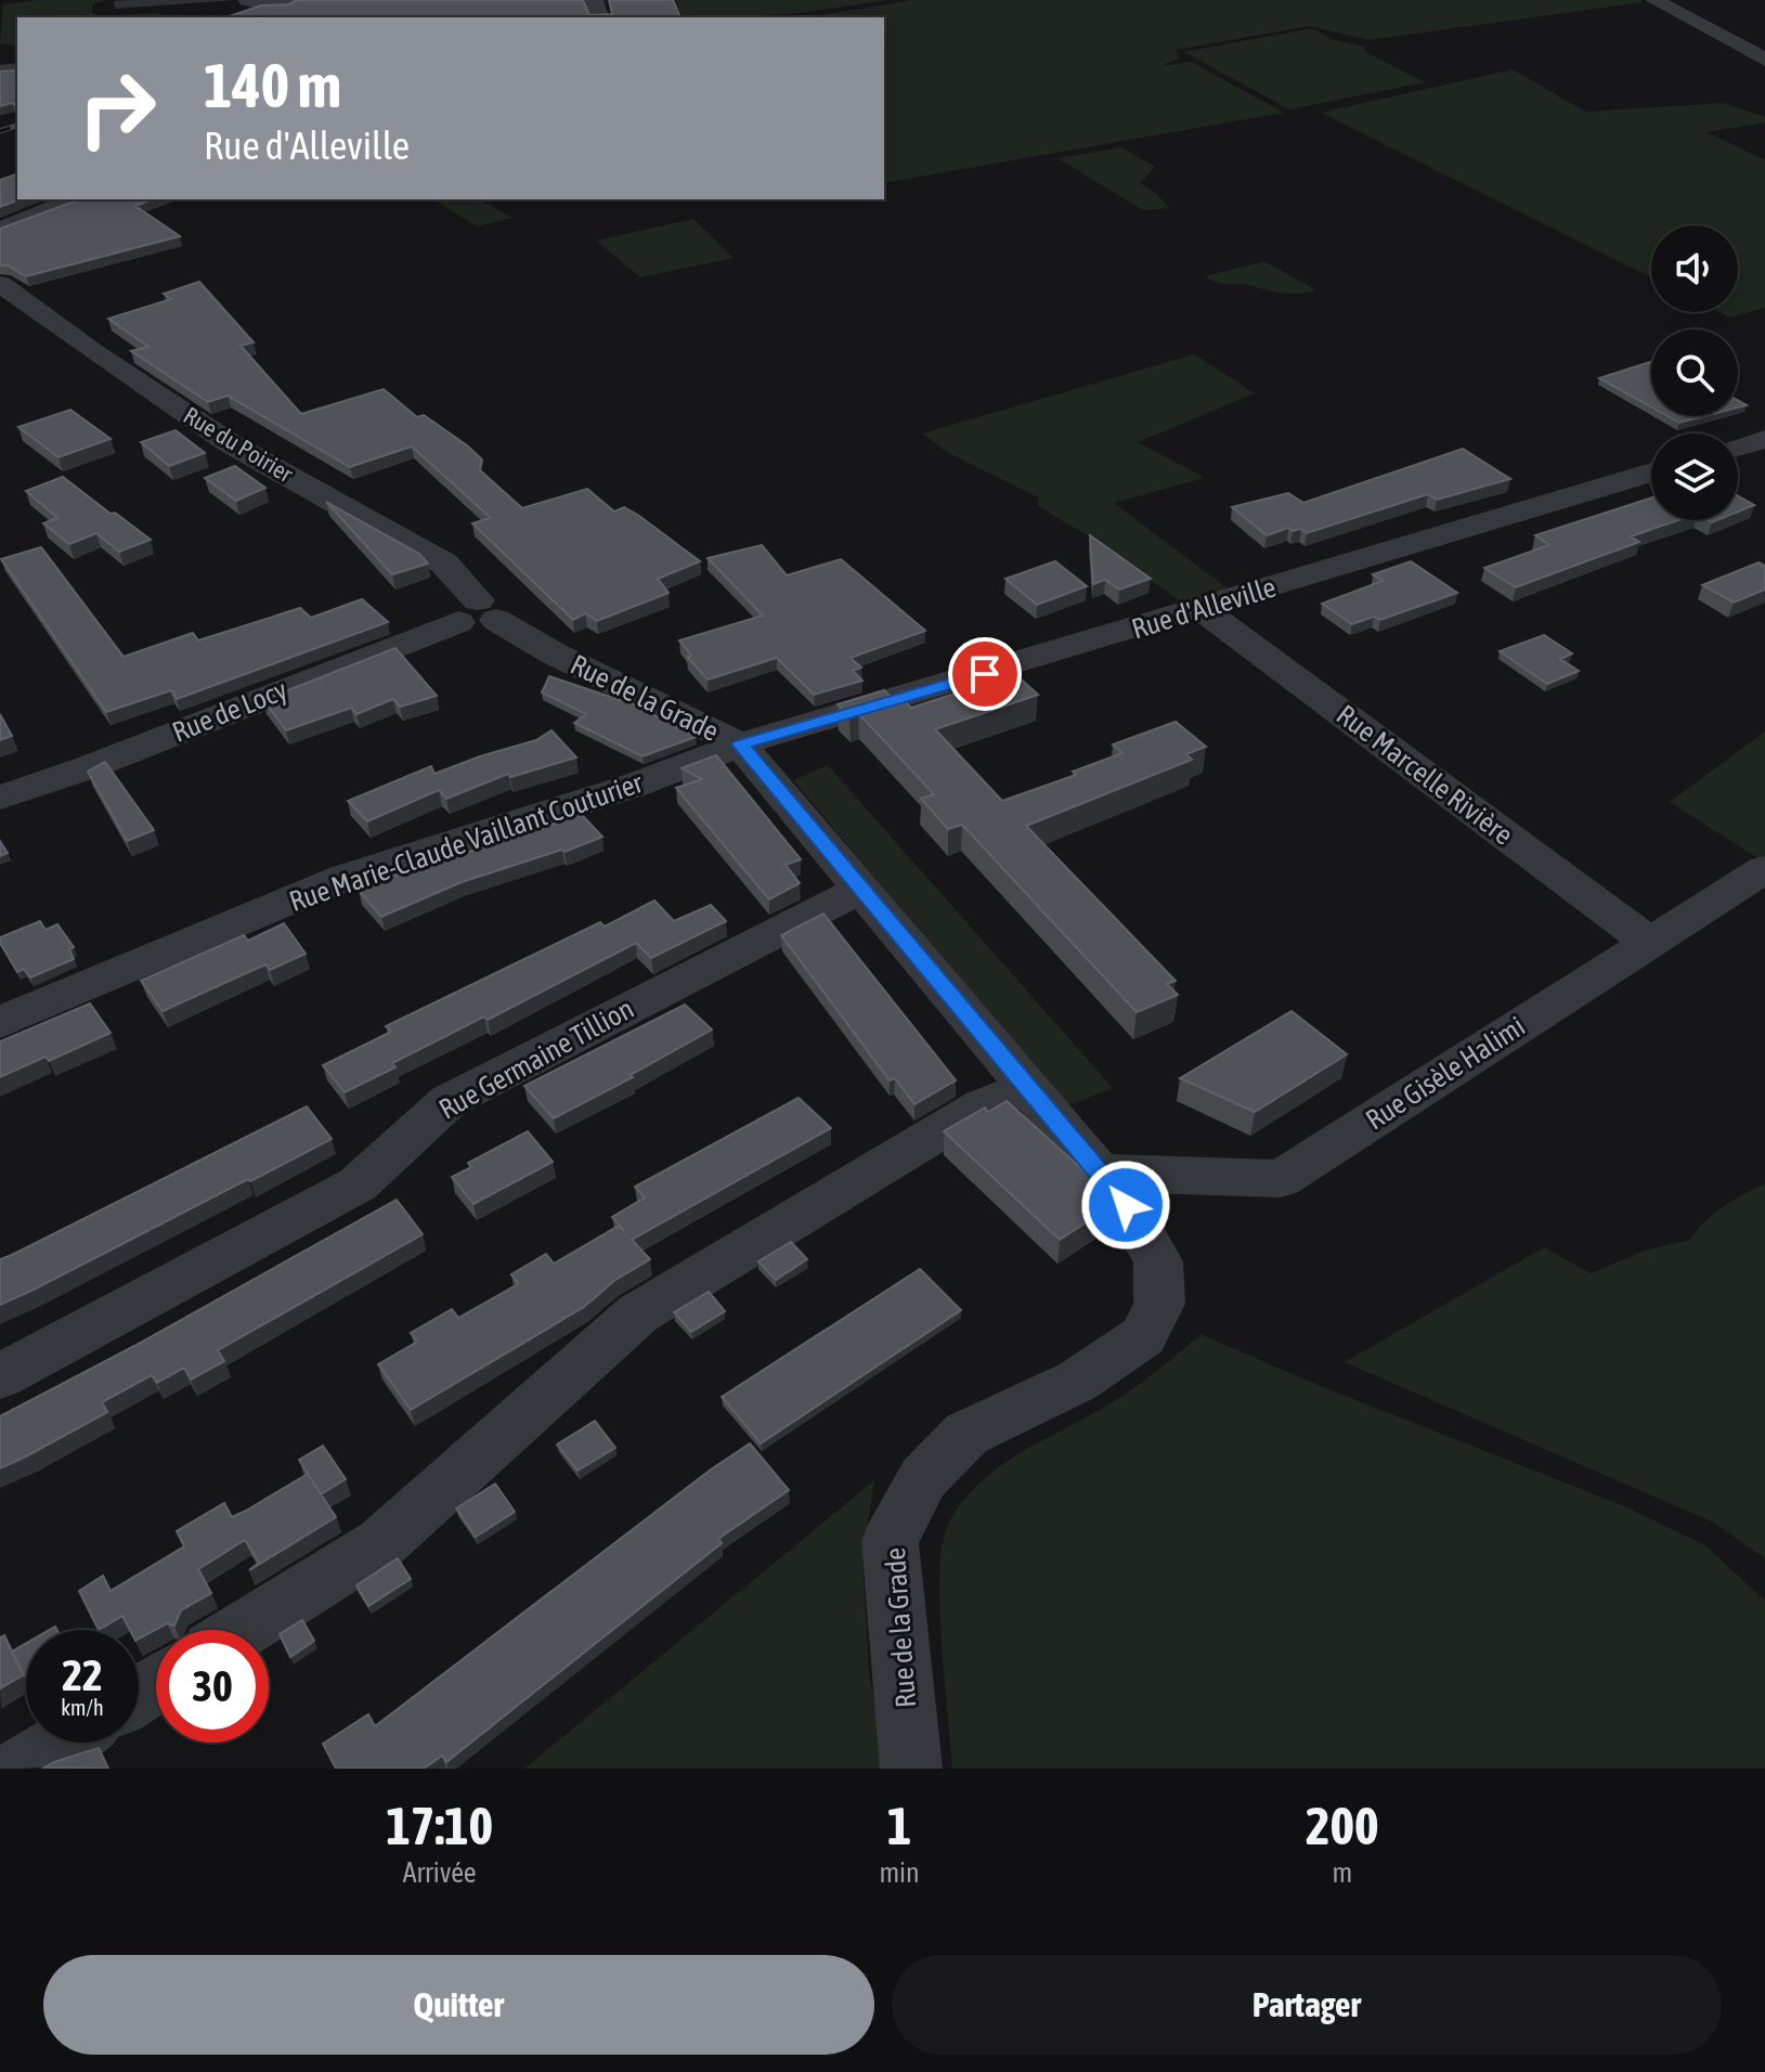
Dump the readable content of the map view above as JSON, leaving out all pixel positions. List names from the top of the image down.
{
  "streets": {
    "street": [
      "Rue du Poirier",
      "Rue d'Alleville",
      "Rue de la Grade",
      "Rue de Locy",
      "Rue Marcelle Rivière",
      "Rue Marie-Claude Vaillant Couturier",
      "Rue Germaine Tillion",
      "Rue Gisèle Halimi"
    ]
  },
  "crossings": [
    ["Rue du Poirier", "Rue de la Grade"],
    ["Rue du Poirier", "Rue de Locy"],
    ["Rue d'Alleville", "Rue de la Grade"],
    ["Rue d'Alleville", "Rue Marcelle Rivière"],
    ["Rue d'Alleville", "Rue Marie-Claude Vaillant Couturier"],
    ["Rue de la Grade", "Rue de Locy"],
    ["Rue de la Grade", "Rue Marie-Claude Vaillant Couturier"],
    ["Rue de la Grade", "Rue Germaine Tillion"],
    ["Rue de la Grade", "Rue Gisèle Halimi"],
    ["Rue Marcelle Rivière", "Rue Gisèle Halimi"]
  ],
  "page": {
    "turn": ["140 m", "Rue d'Alleville"],
    "speed": "22 km/h",
    "limit": "30",
    "eta": [
      "17:10",
      "Arrivée",
      "1",
      "min",
      "200",
      "m"
    ],
    "buttons": ["Quitter", "Partager"]
  }
}
